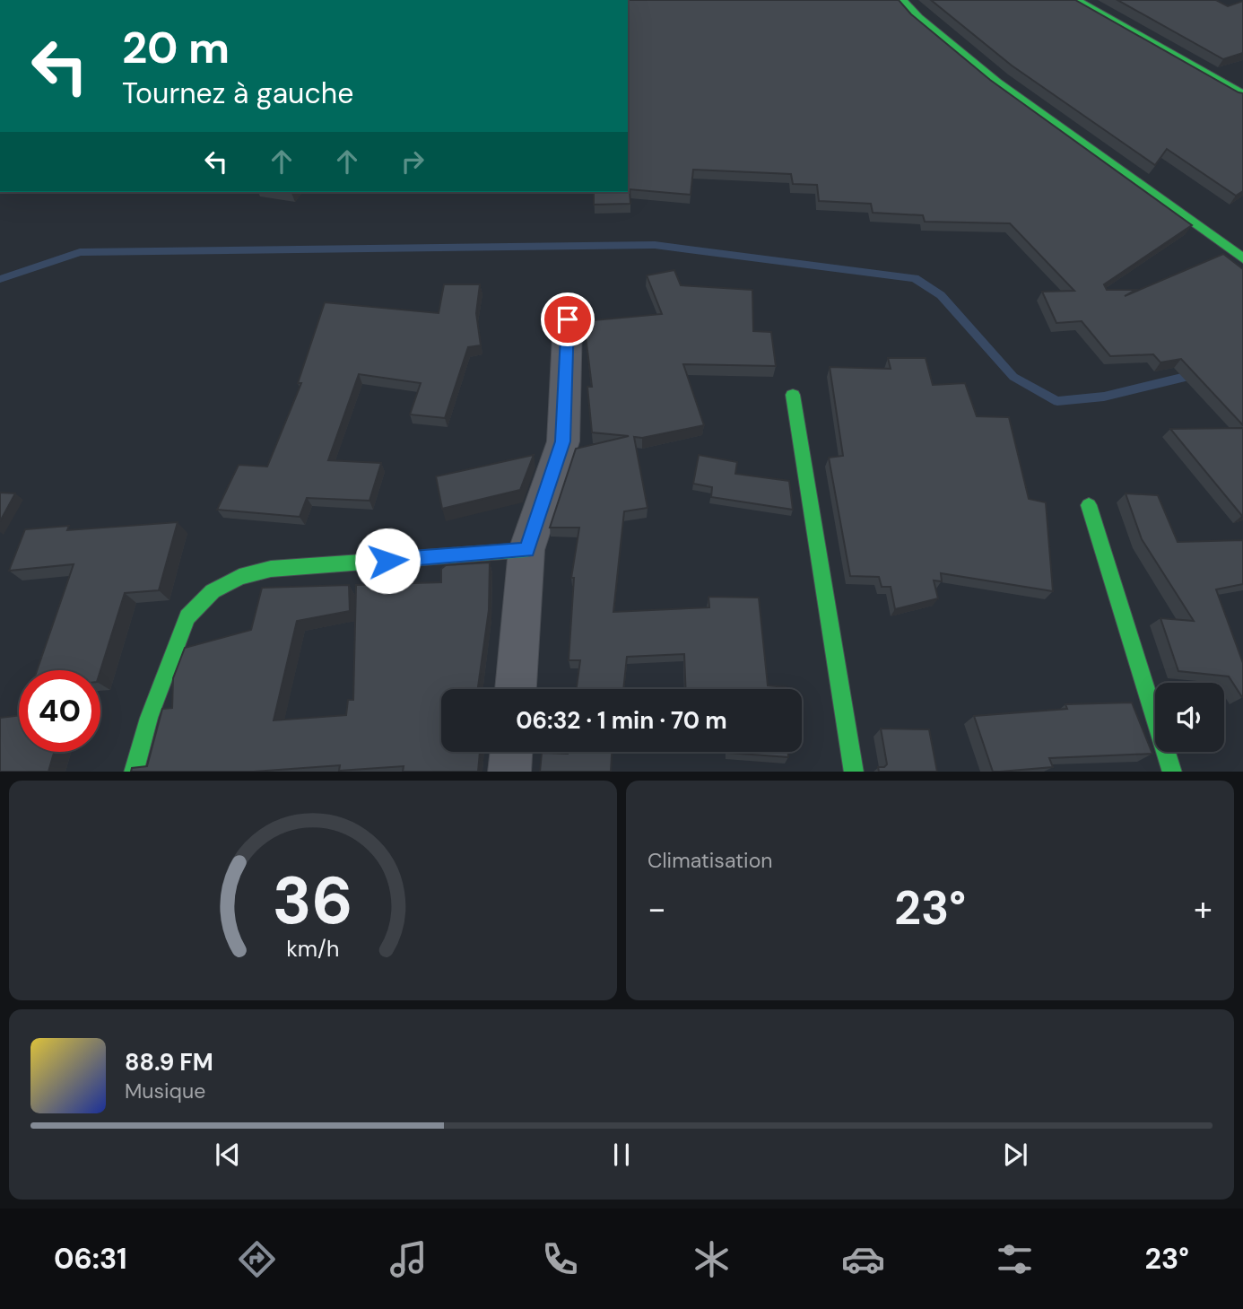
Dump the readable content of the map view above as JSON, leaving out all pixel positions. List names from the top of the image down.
{
  "page": {
    "turn": ["20 m", "Tournez à gauche"],
    "limit": "40",
    "trip": "06:32 · 1 min · 70 m",
    "tile": "Climatisation",
    "heat": ["−", "23°", "+"],
    "song": ["88.9 FM", "Musique"],
    "tabs": ["06:31", "23°"],
    "gauge": ["36", "km/h"]
  }
}
